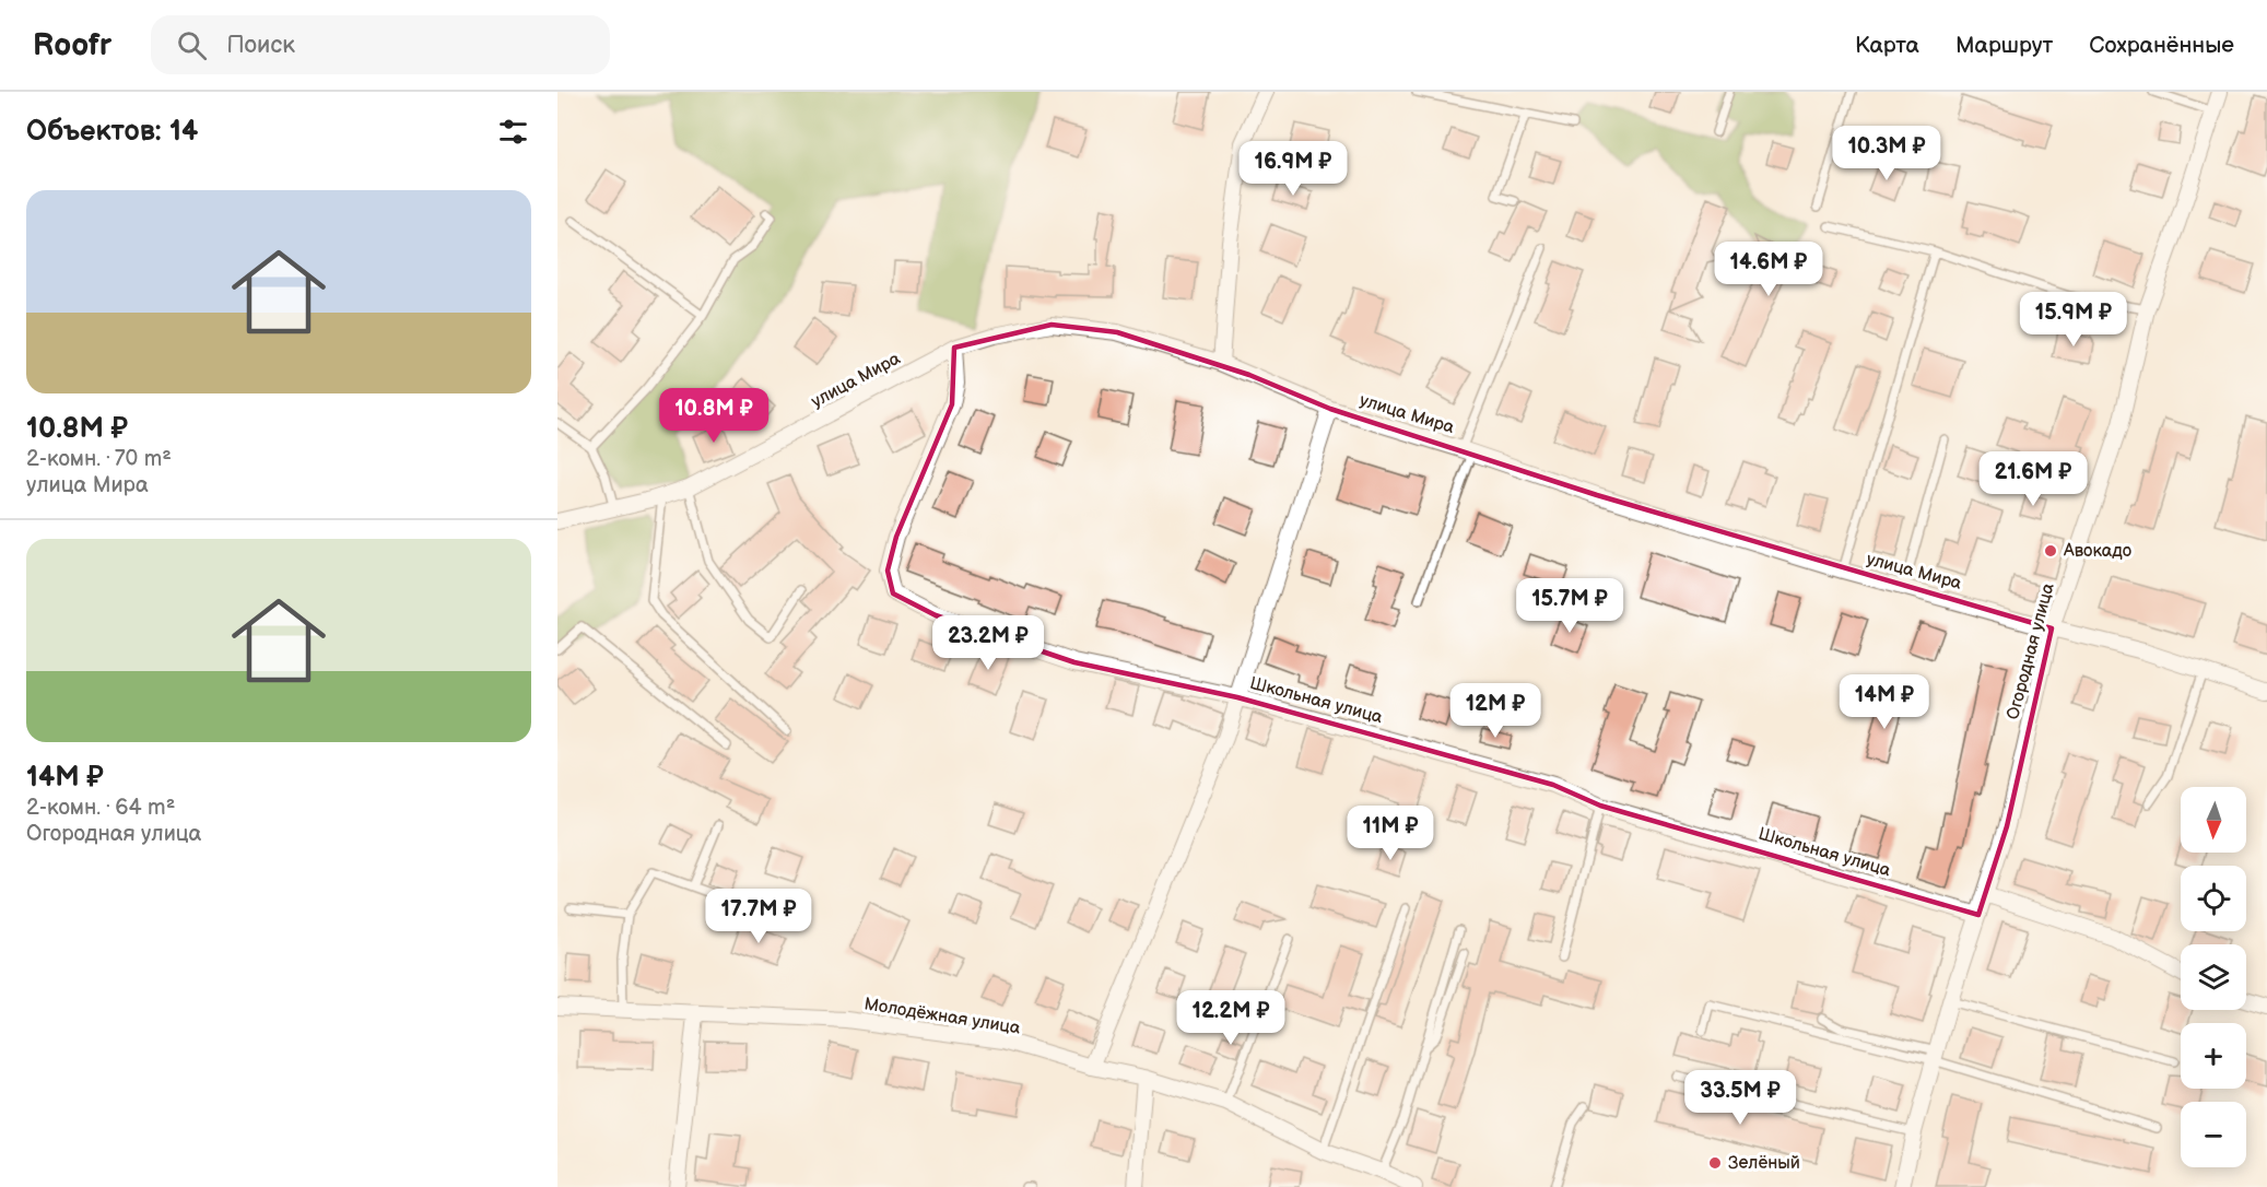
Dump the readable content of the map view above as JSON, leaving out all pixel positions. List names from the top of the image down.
{
  "streets": {
    "street": [
      "улица Мира",
      "Огородная улица",
      "Школьная улица",
      "Молодёжная улица"
    ]
  },
  "crossings": [
    ["улица Мира", "Огородная улица"],
    ["улица Мира", "Школьная улица"],
    ["Огородная улица", "Школьная улица"]
  ],
  "places": ["Авокадо", "Зелёный"],
  "north": "bottom",
  "page": {
    "header": "Roofr",
    "search": "Поиск",
    "nav": ["Карта", "Маршрут", "Сохранённые"],
    "heading": "Объектов: 14",
    "price": [
      "10.3M ₽",
      "16.9M ₽",
      "14.6M ₽",
      "15.9M ₽",
      "10.8M ₽",
      "21.6M ₽",
      "15.7M ₽",
      "23.2M ₽",
      "14M ₽",
      "12M ₽",
      "11M ₽",
      "17.7M ₽",
      "12.2M ₽",
      "33.5M ₽"
    ],
    "list": [
      {
        "name": "10.8M ₽",
        "note": "2-комн. · 70 m² · улица Мира"
      },
      {
        "name": "14M ₽",
        "note": "2-комн. · 64 m² · Огородная улица"
      }
    ],
    "map_buttons": ["+", "−"]
  }
}
